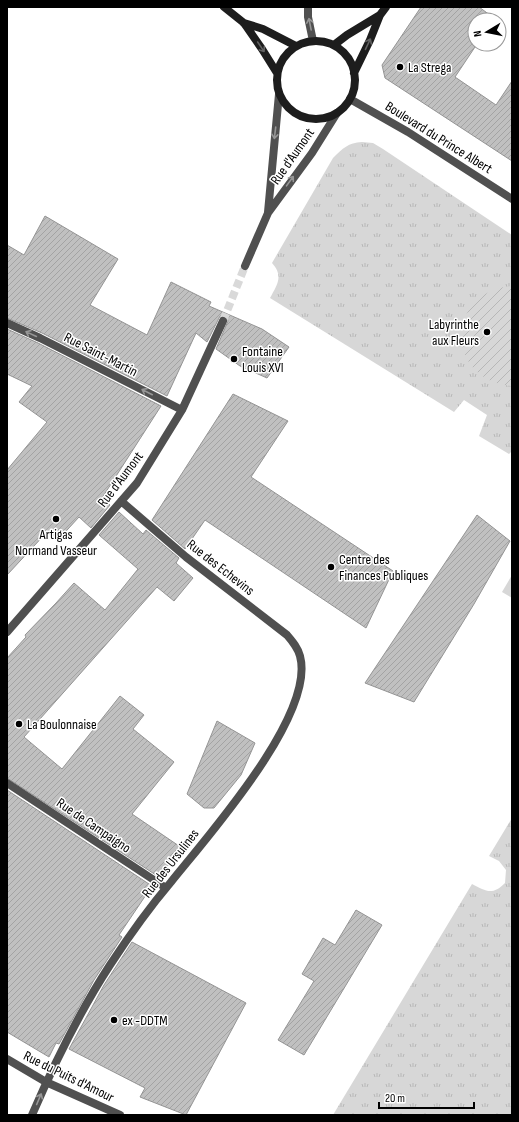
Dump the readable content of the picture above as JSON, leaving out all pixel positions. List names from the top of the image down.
{
  "streets": {
    "street": [
      "Boulevard du Prince Albert",
      "Rue d'Aumont",
      "Rue Saint-Martin",
      "Rue des Echevins",
      "Rue de Campaigno",
      "Rue des Ursulines",
      "Rue du Puits d'Amour"
    ]
  },
  "crossings": [
    ["Boulevard du Prince Albert", "Rue d'Aumont"],
    ["Rue d'Aumont", "Rue Saint-Martin"],
    ["Rue d'Aumont", "Rue des Echevins"],
    ["Rue des Echevins", "Rue des Ursulines"],
    ["Rue de Campaigno", "Rue des Ursulines"],
    ["Rue des Ursulines", "Rue du Puits d'Amour"]
  ],
  "one_way": ["Rue Saint-Martin"],
  "places": [
    "La Strega",
    "Labyrinthe aux Fleurs",
    "Fontaine Louis XVI",
    "Artigas Normand Vasseur",
    "Centre des Finances Publiques",
    "La Boulonnaise",
    "ex -DDTM"
  ],
  "scale_bar": "20 m",
  "north": "left"
}
